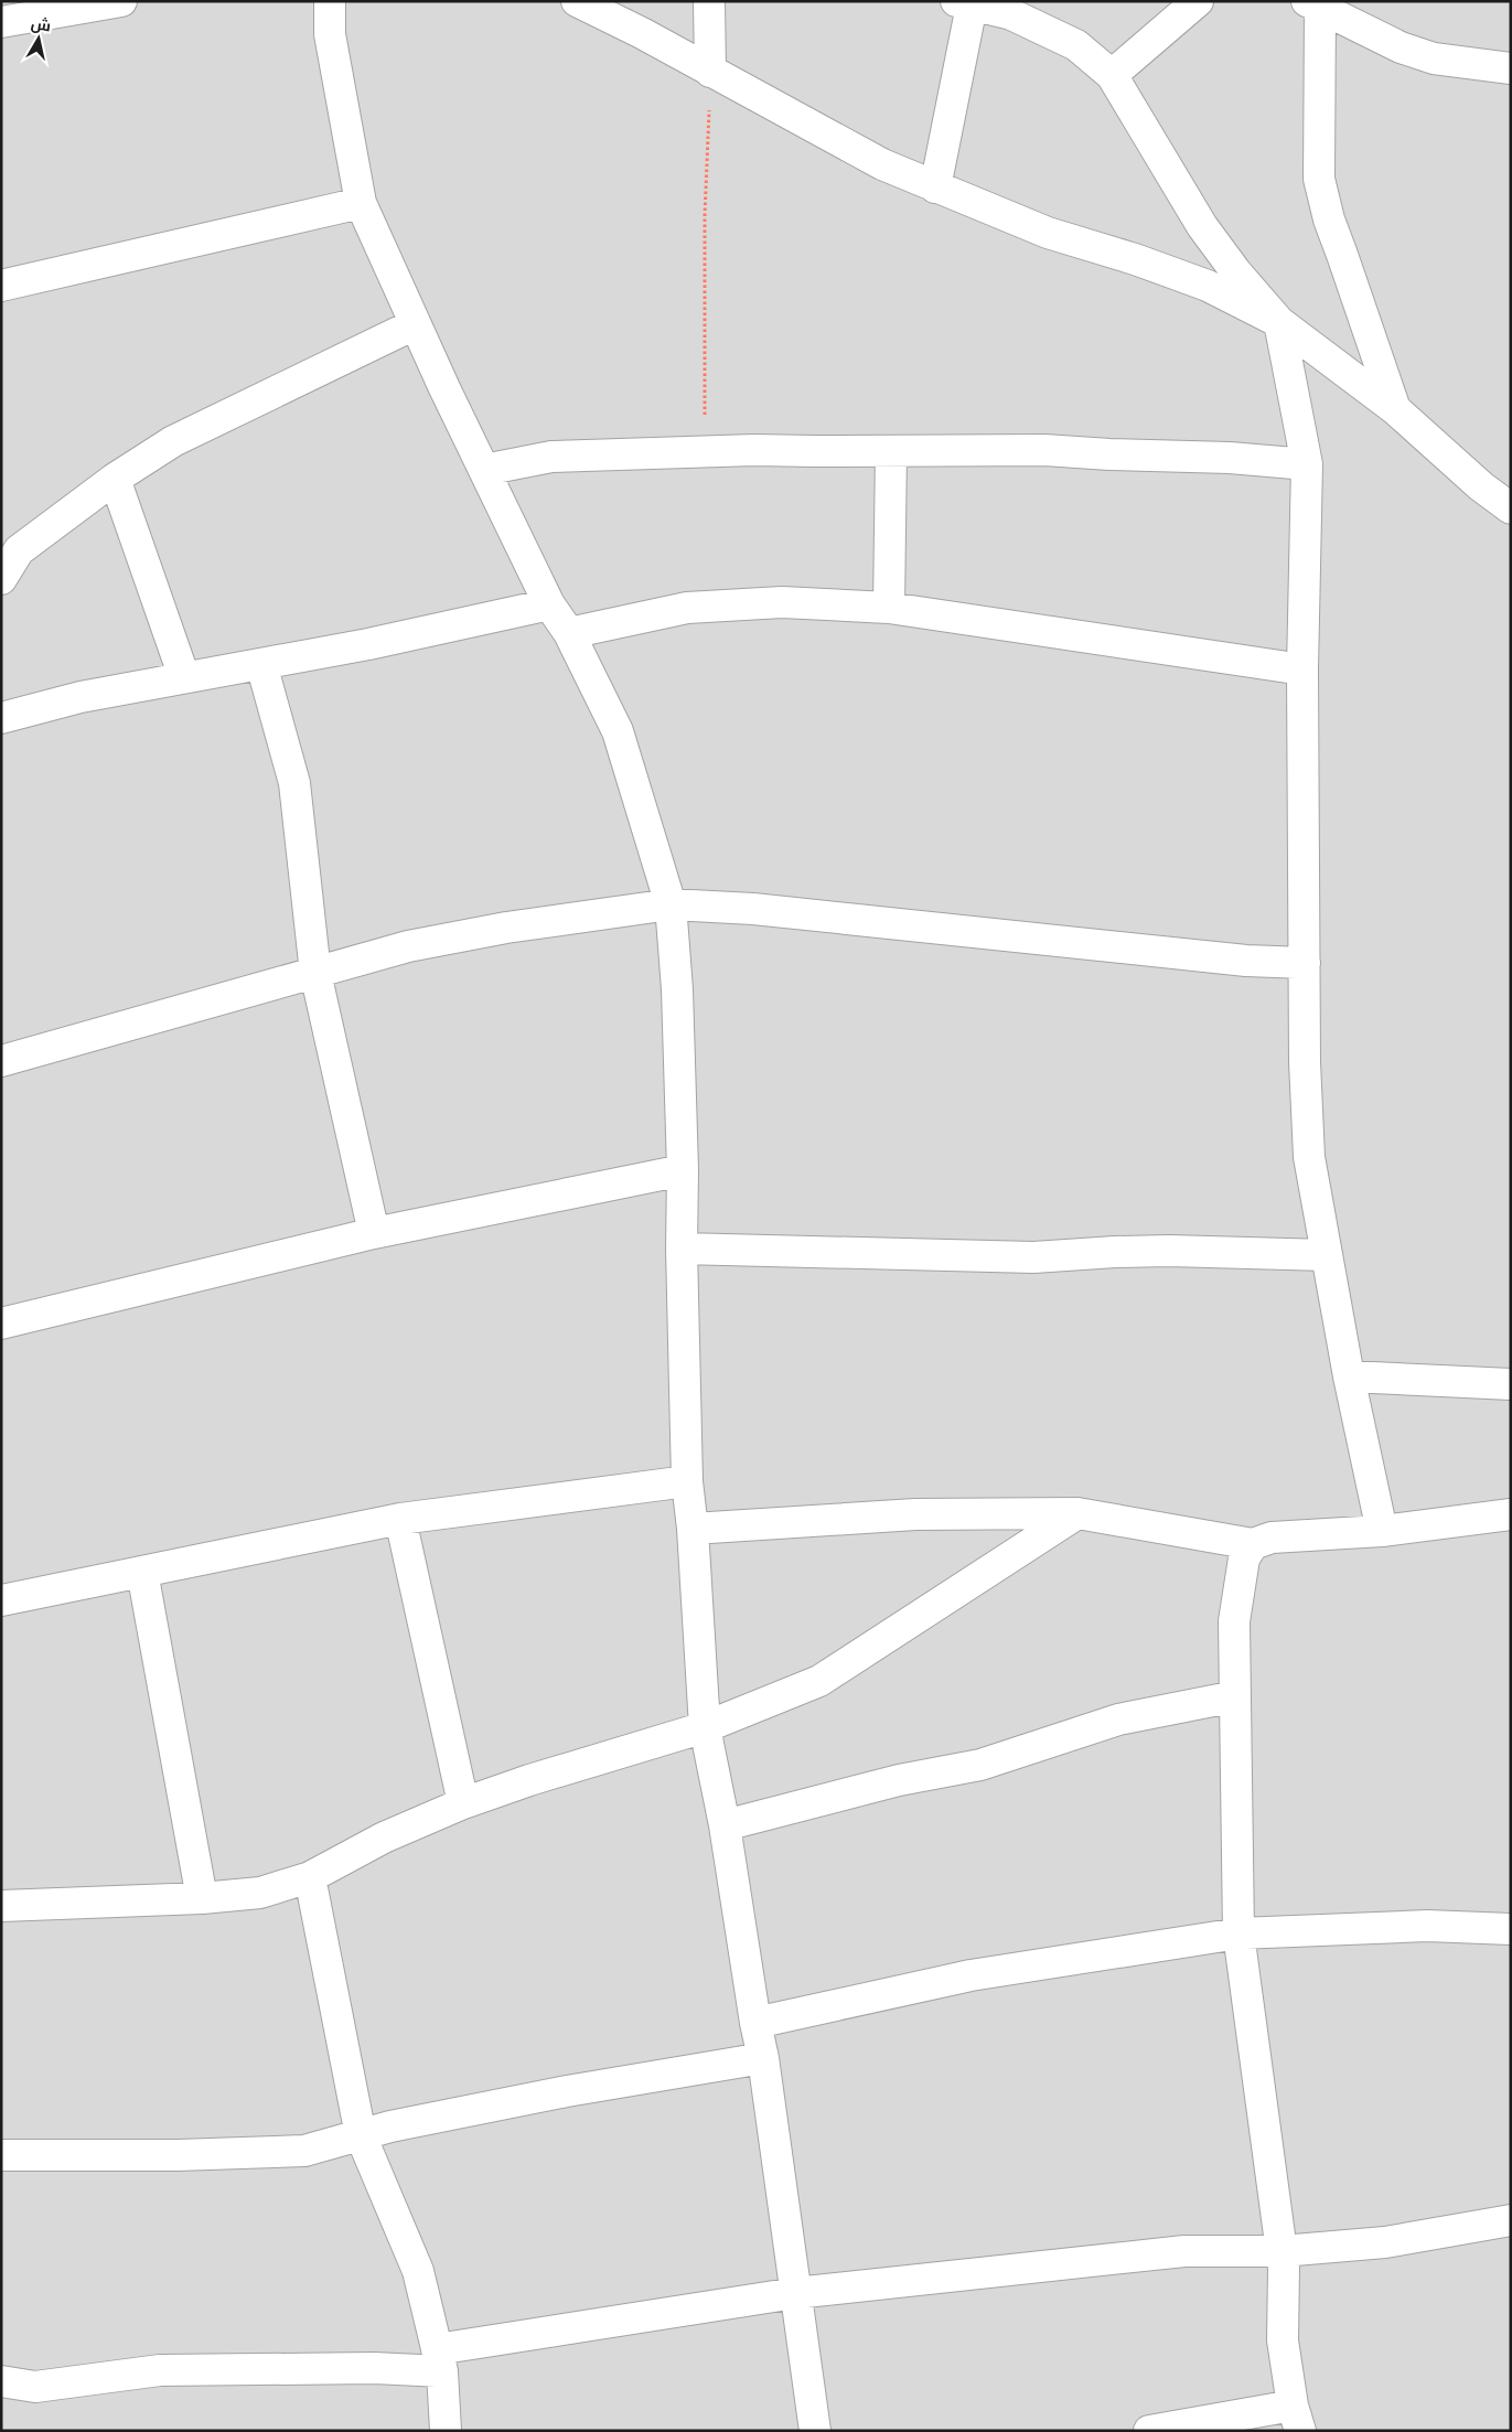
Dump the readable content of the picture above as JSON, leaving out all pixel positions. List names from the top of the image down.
{
  "north": "top"
}
